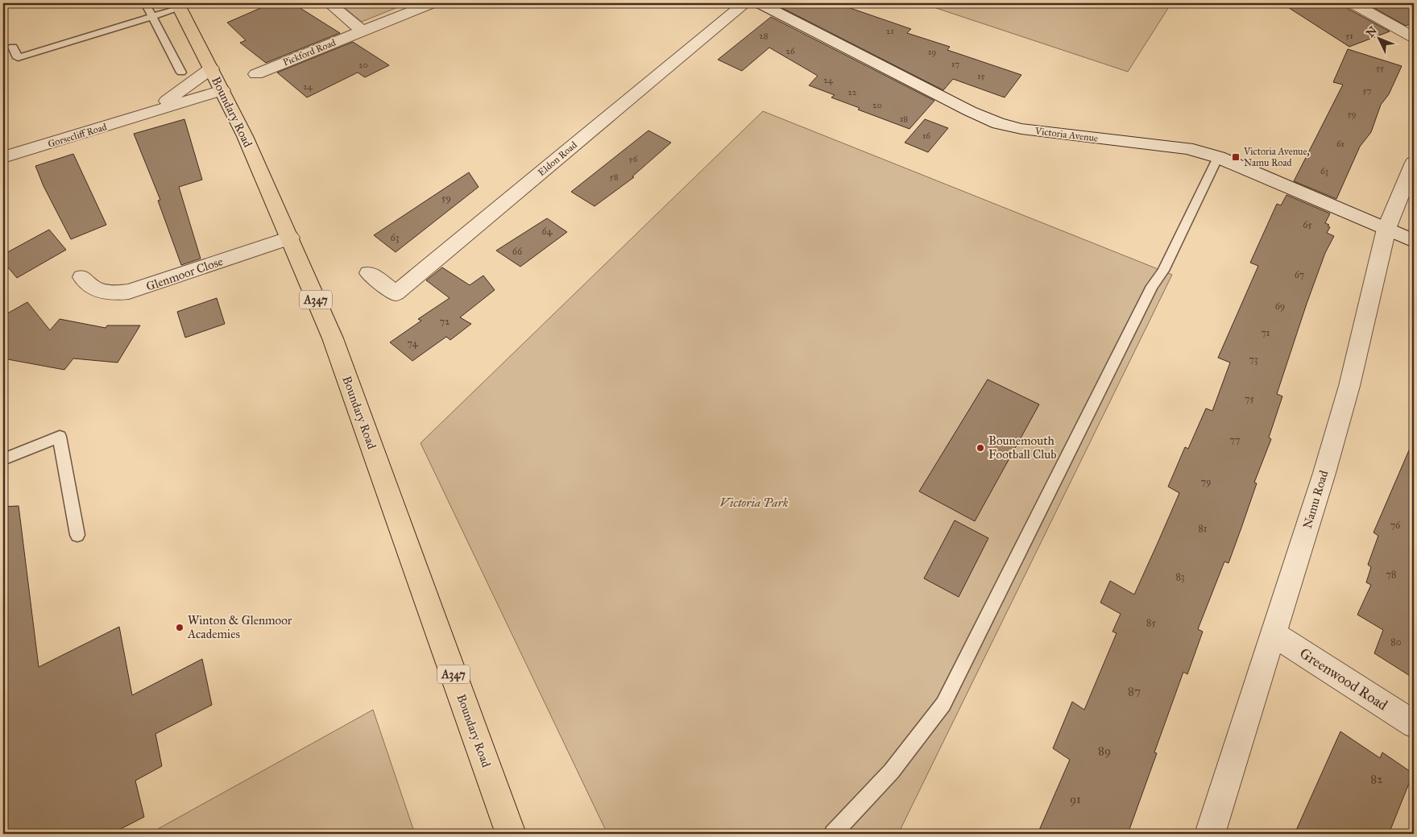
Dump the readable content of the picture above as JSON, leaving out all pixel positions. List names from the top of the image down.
{
  "streets": {
    "main road": ["Boundary Road", "A347"],
    "street": [
      "Pickford Road",
      "Victoria Avenue",
      "Gorsecliff Road",
      "Eldon Road",
      "Glenmoor Close",
      "Namu Road",
      "Greenwood Road"
    ]
  },
  "crossings": [
    ["Boundary Road", "Gorsecliff Road"],
    ["Boundary Road", "Glenmoor Close"],
    ["Victoria Avenue", "Namu Road"],
    ["Namu Road", "Greenwood Road"]
  ],
  "parks": ["Victoria Park"],
  "places": {
    "transit": ["Victoria Avenue, Namu Road"],
    "other": ["Bounemouth Football Club", "Winton & Glenmoor Academies"]
  },
  "house_numbers": [
    "21",
    "28",
    "51",
    "26",
    "19",
    "17",
    "20",
    "55",
    "15",
    "24",
    "24",
    "57",
    "22",
    "20",
    "59",
    "18",
    "16",
    "61",
    "56",
    "63",
    "58",
    "59",
    "65",
    "64",
    "63",
    "66",
    "67",
    "69",
    "72",
    "71",
    "74",
    "73",
    "75",
    "77",
    "79",
    "76",
    "81",
    "78",
    "83",
    "85",
    "80",
    "87",
    "89",
    "82",
    "91"
  ],
  "north": "top left"
}
